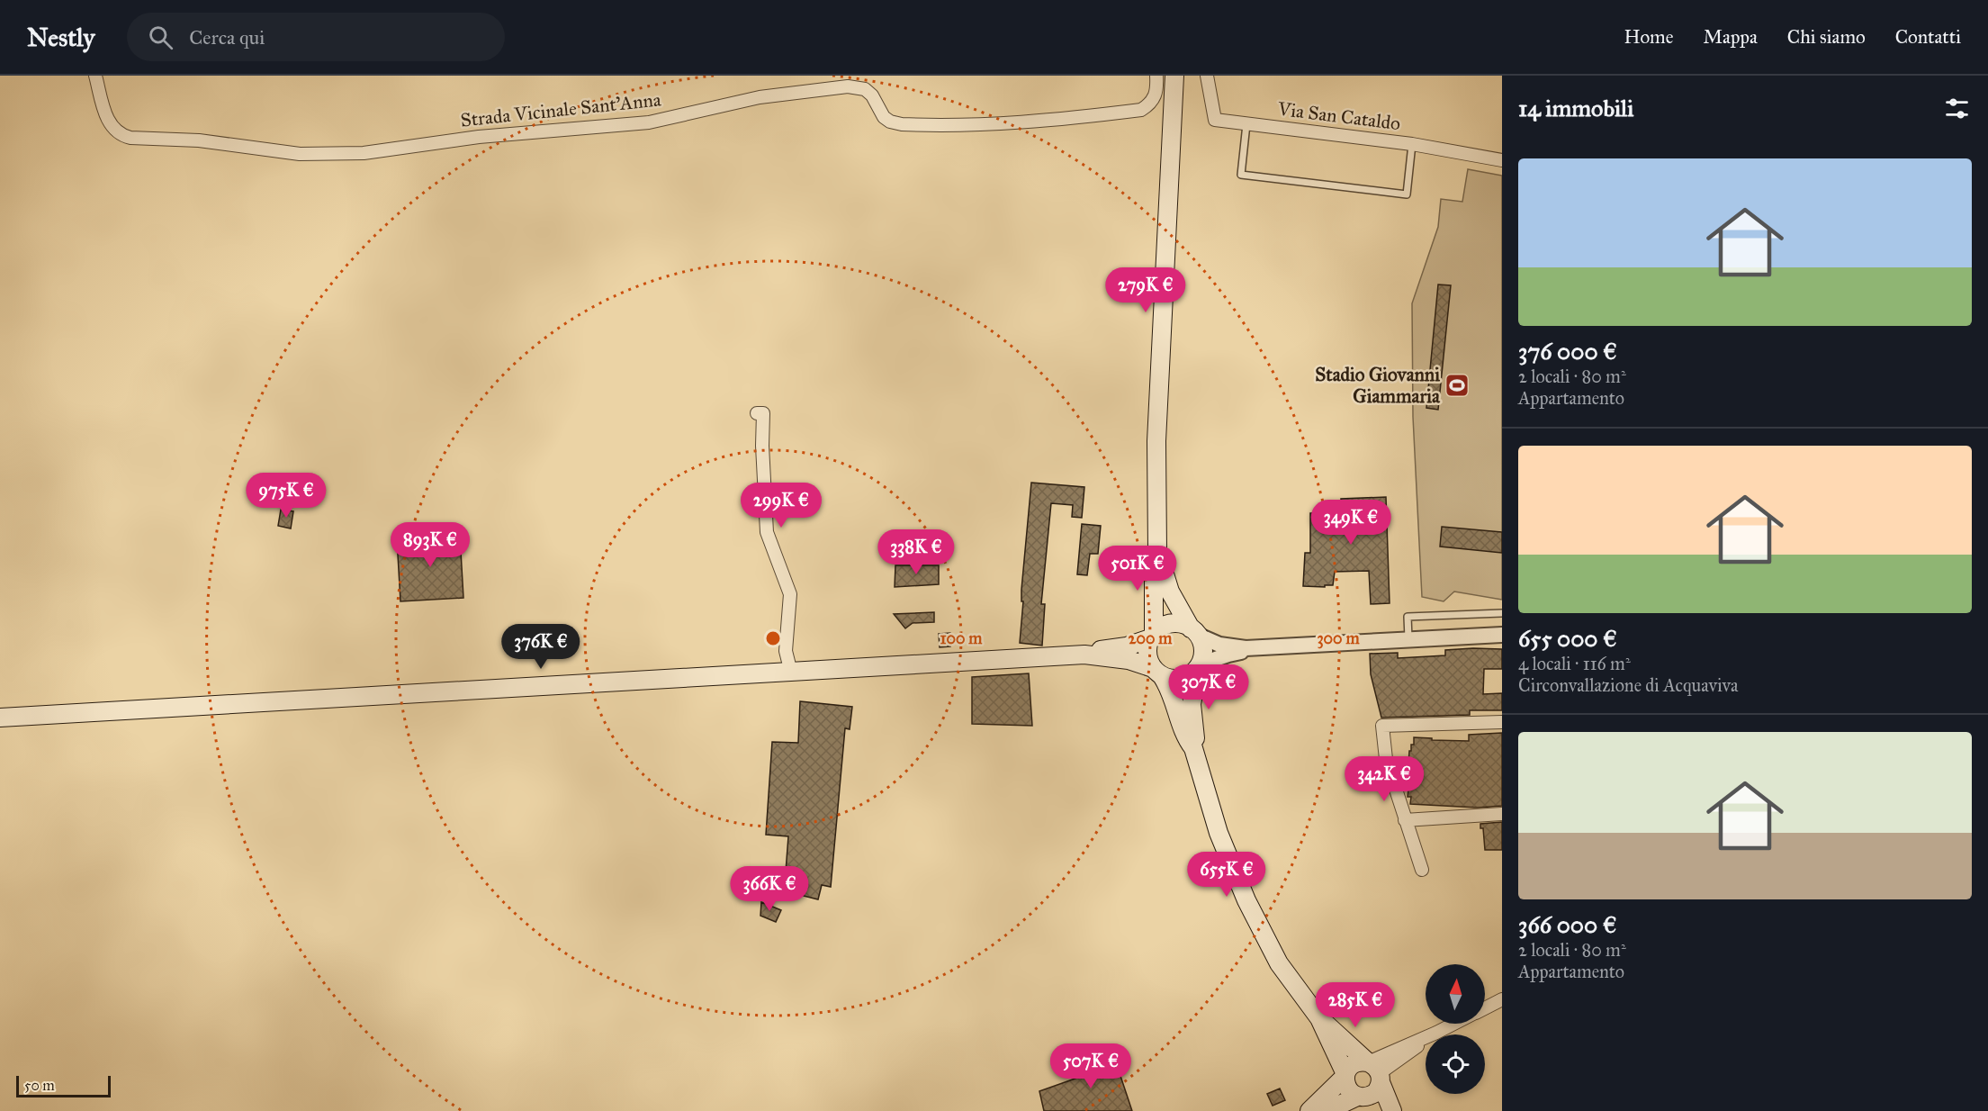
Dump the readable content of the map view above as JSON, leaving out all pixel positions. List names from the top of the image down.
{
  "streets": {
    "street": ["Strada Vicinale Sant'Anna", "Via San Cataldo"]
  },
  "places": {
    "sports": ["Stadio Giovanni Giammaria"]
  },
  "scale_bar": "50 m",
  "north": "top",
  "page": {
    "header": "Nestly",
    "search": "Cerca qui",
    "nav": [
      "Home",
      "Mappa",
      "Chi siamo",
      "Contatti"
    ],
    "heading": "14 immobili",
    "list": [
      {
        "name": "376 000 €",
        "note": "2 locali · 80 m² · Appartamento"
      },
      {
        "name": "655 000 €",
        "note": "4 locali · 116 m² · Circonvallazione di Acquaviva"
      },
      {
        "name": "366 000 €",
        "note": "2 locali · 80 m² · Appartamento"
      }
    ],
    "price": [
      "279K €",
      "975K €",
      "299K €",
      "349K €",
      "893K €",
      "338K €",
      "501K €",
      "376K €",
      "307K €",
      "342K €",
      "655K €",
      "366K €",
      "285K €",
      "507K €"
    ],
    "scale": "50 m"
  },
  "rings": ["100 m", "200 m", "300 m"]
}
